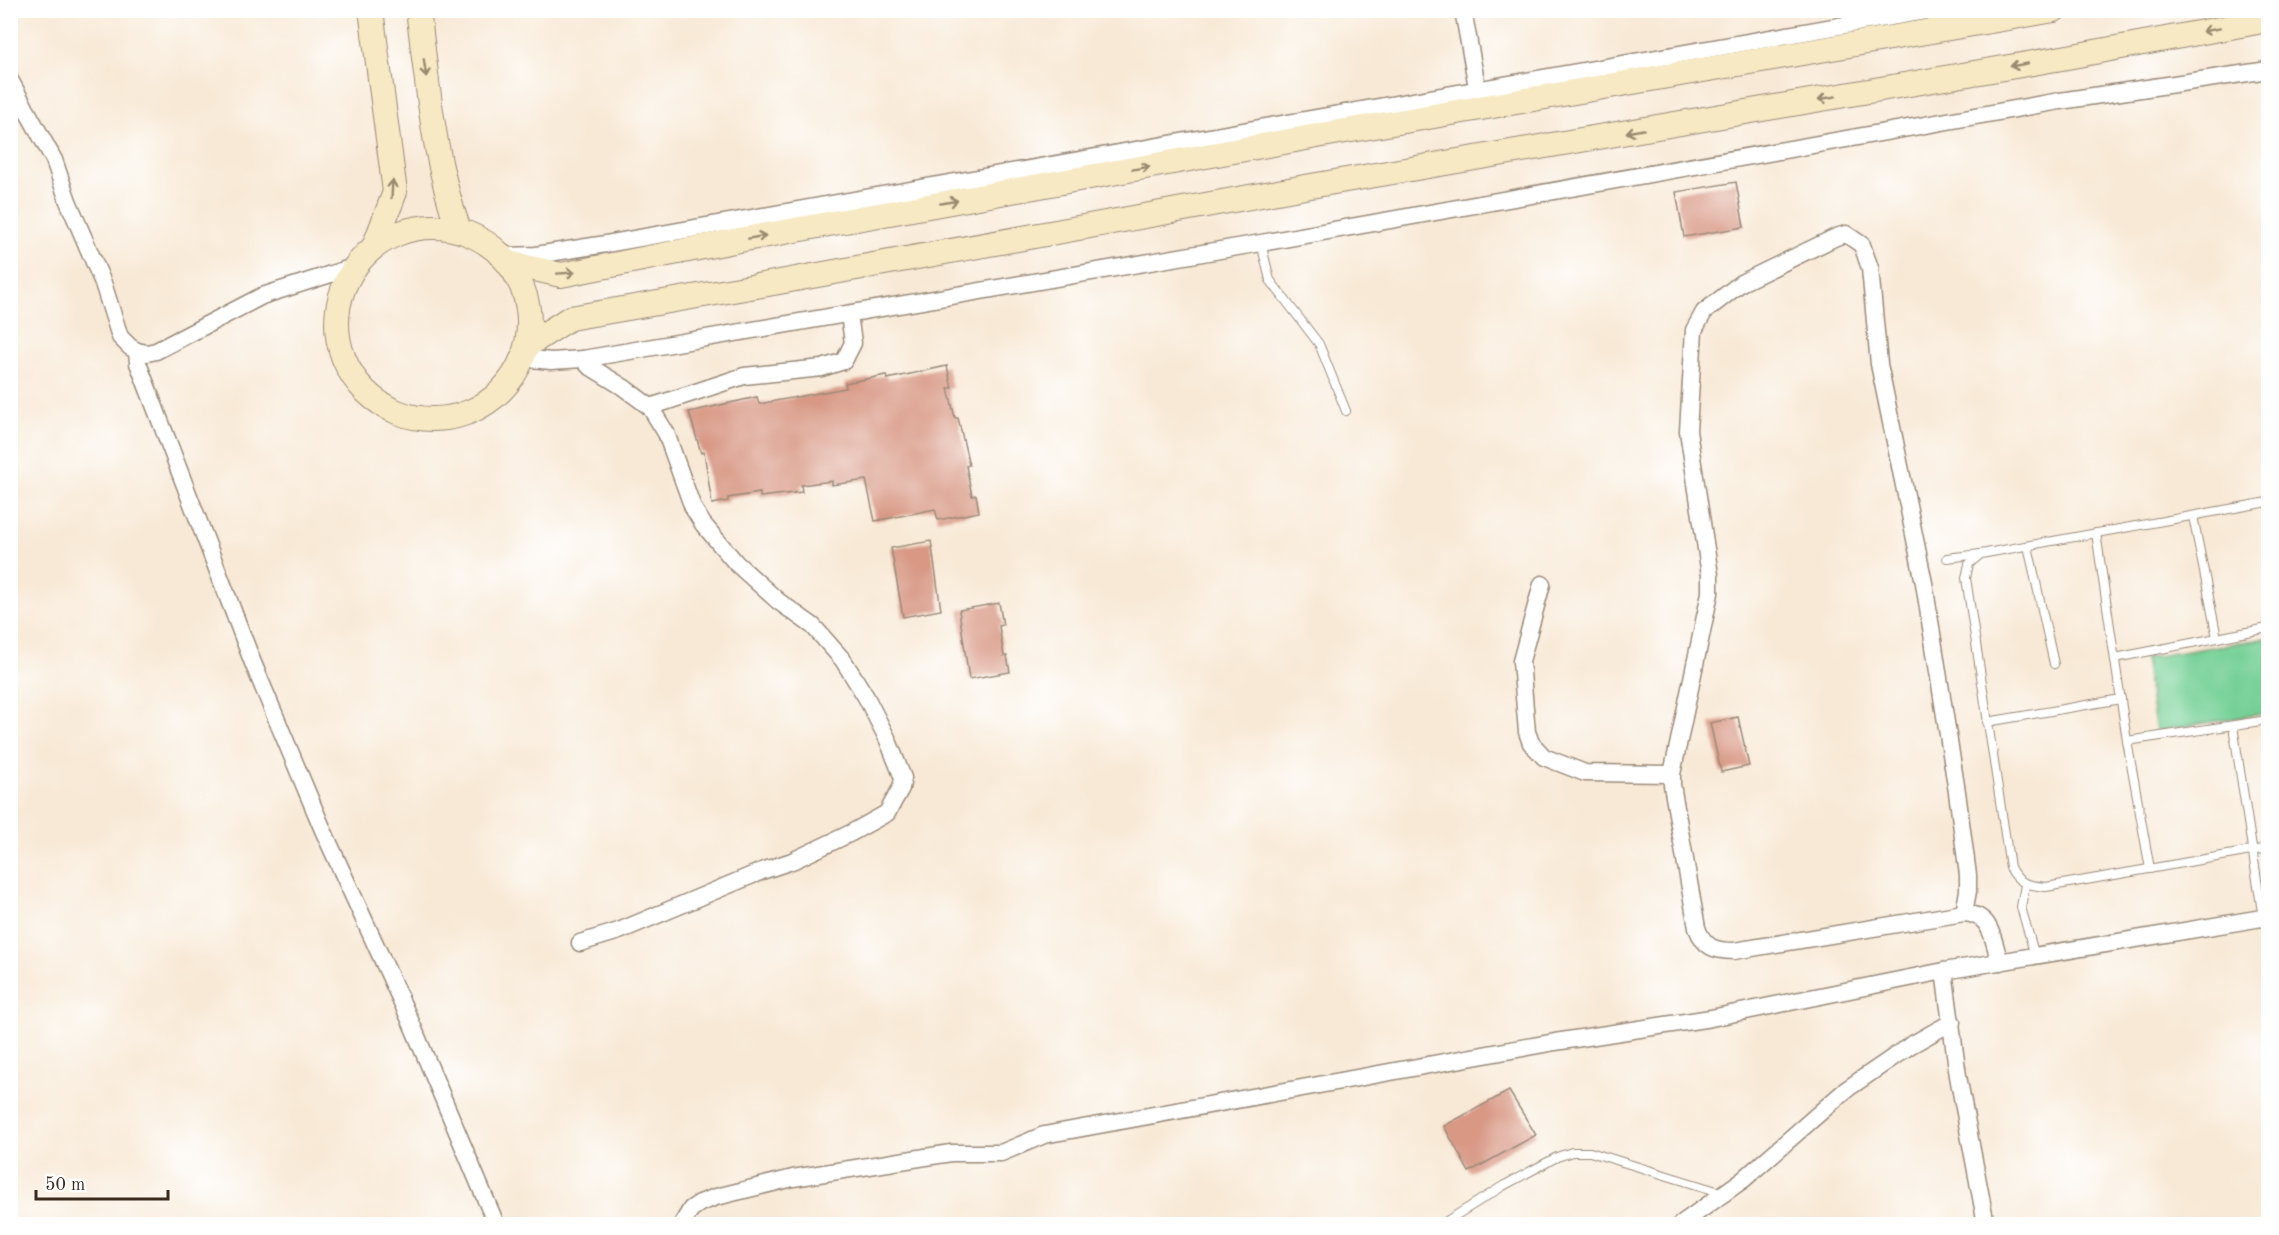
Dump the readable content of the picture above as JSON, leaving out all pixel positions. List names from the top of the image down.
{
  "scale_bar": "50 m"
}
